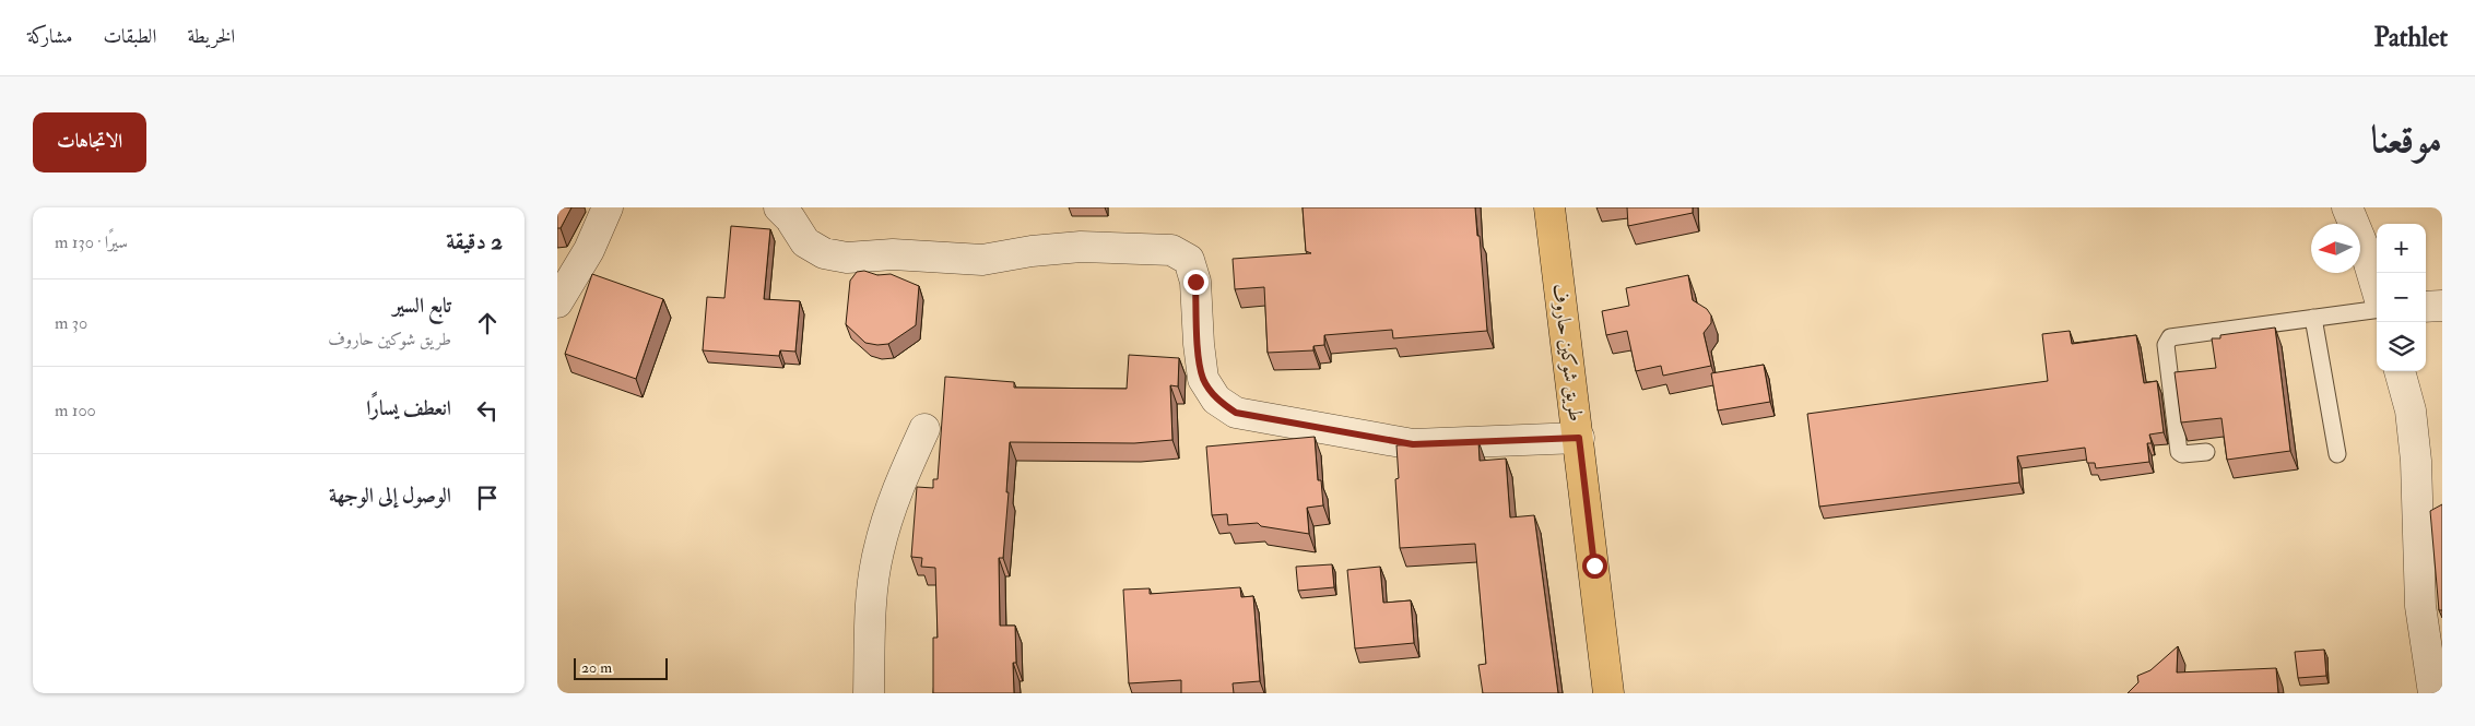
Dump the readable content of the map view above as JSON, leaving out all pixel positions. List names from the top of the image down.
{
  "streets": {
    "main road": ["طريق شوكين حاروف"]
  },
  "scale_bar": "20 m",
  "north": "left",
  "page": {
    "header": "Pathlet",
    "nav": ["الخريطة", "الطبقات", "مشاركة"],
    "title": "موقعنا",
    "buttons": "الاتجاهات",
    "heading": ["2 دقيقة", "سيرًا · 130 m"],
    "map_buttons": ["+", "−"],
    "list": [
      ["تابع السير", "طريق شوكين حاروف", "30 m"],
      ["انعطف يسارًا", "100 m"],
      "الوصول إلى الوجهة"
    ],
    "scale": "20 m"
  }
}
